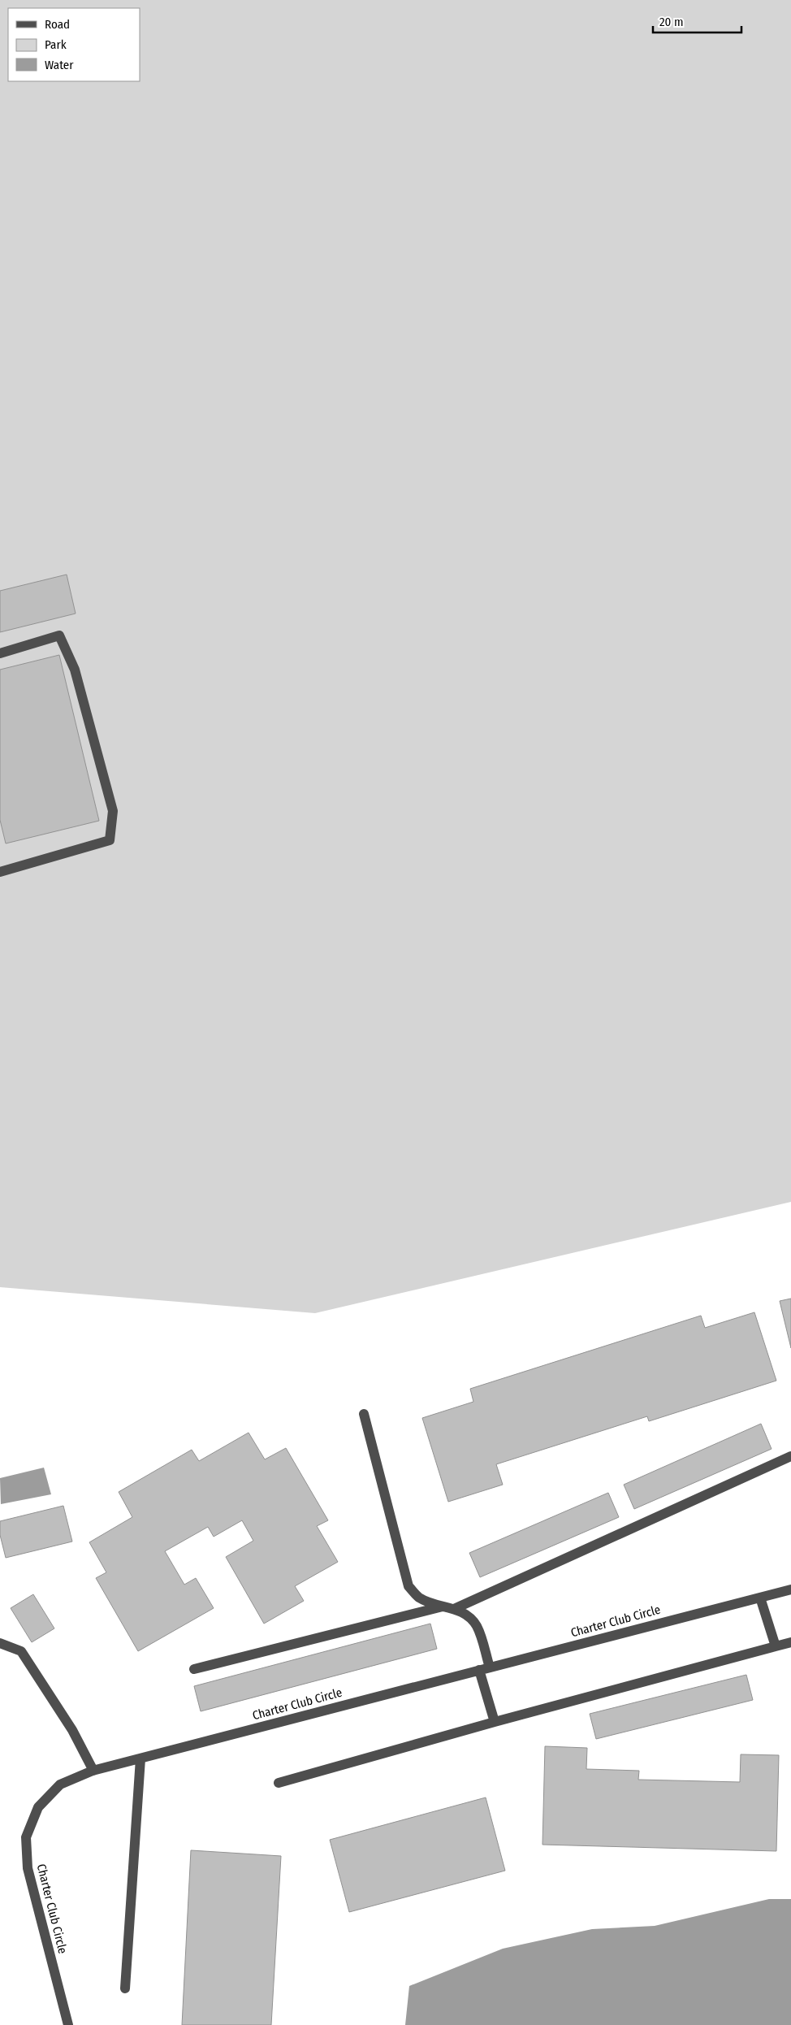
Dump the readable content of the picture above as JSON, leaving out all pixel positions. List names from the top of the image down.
{
  "streets": {
    "street": ["Charter Club Circle"]
  },
  "legend": ["Road", "Park", "Water"],
  "scale_bar": "20 m"
}
